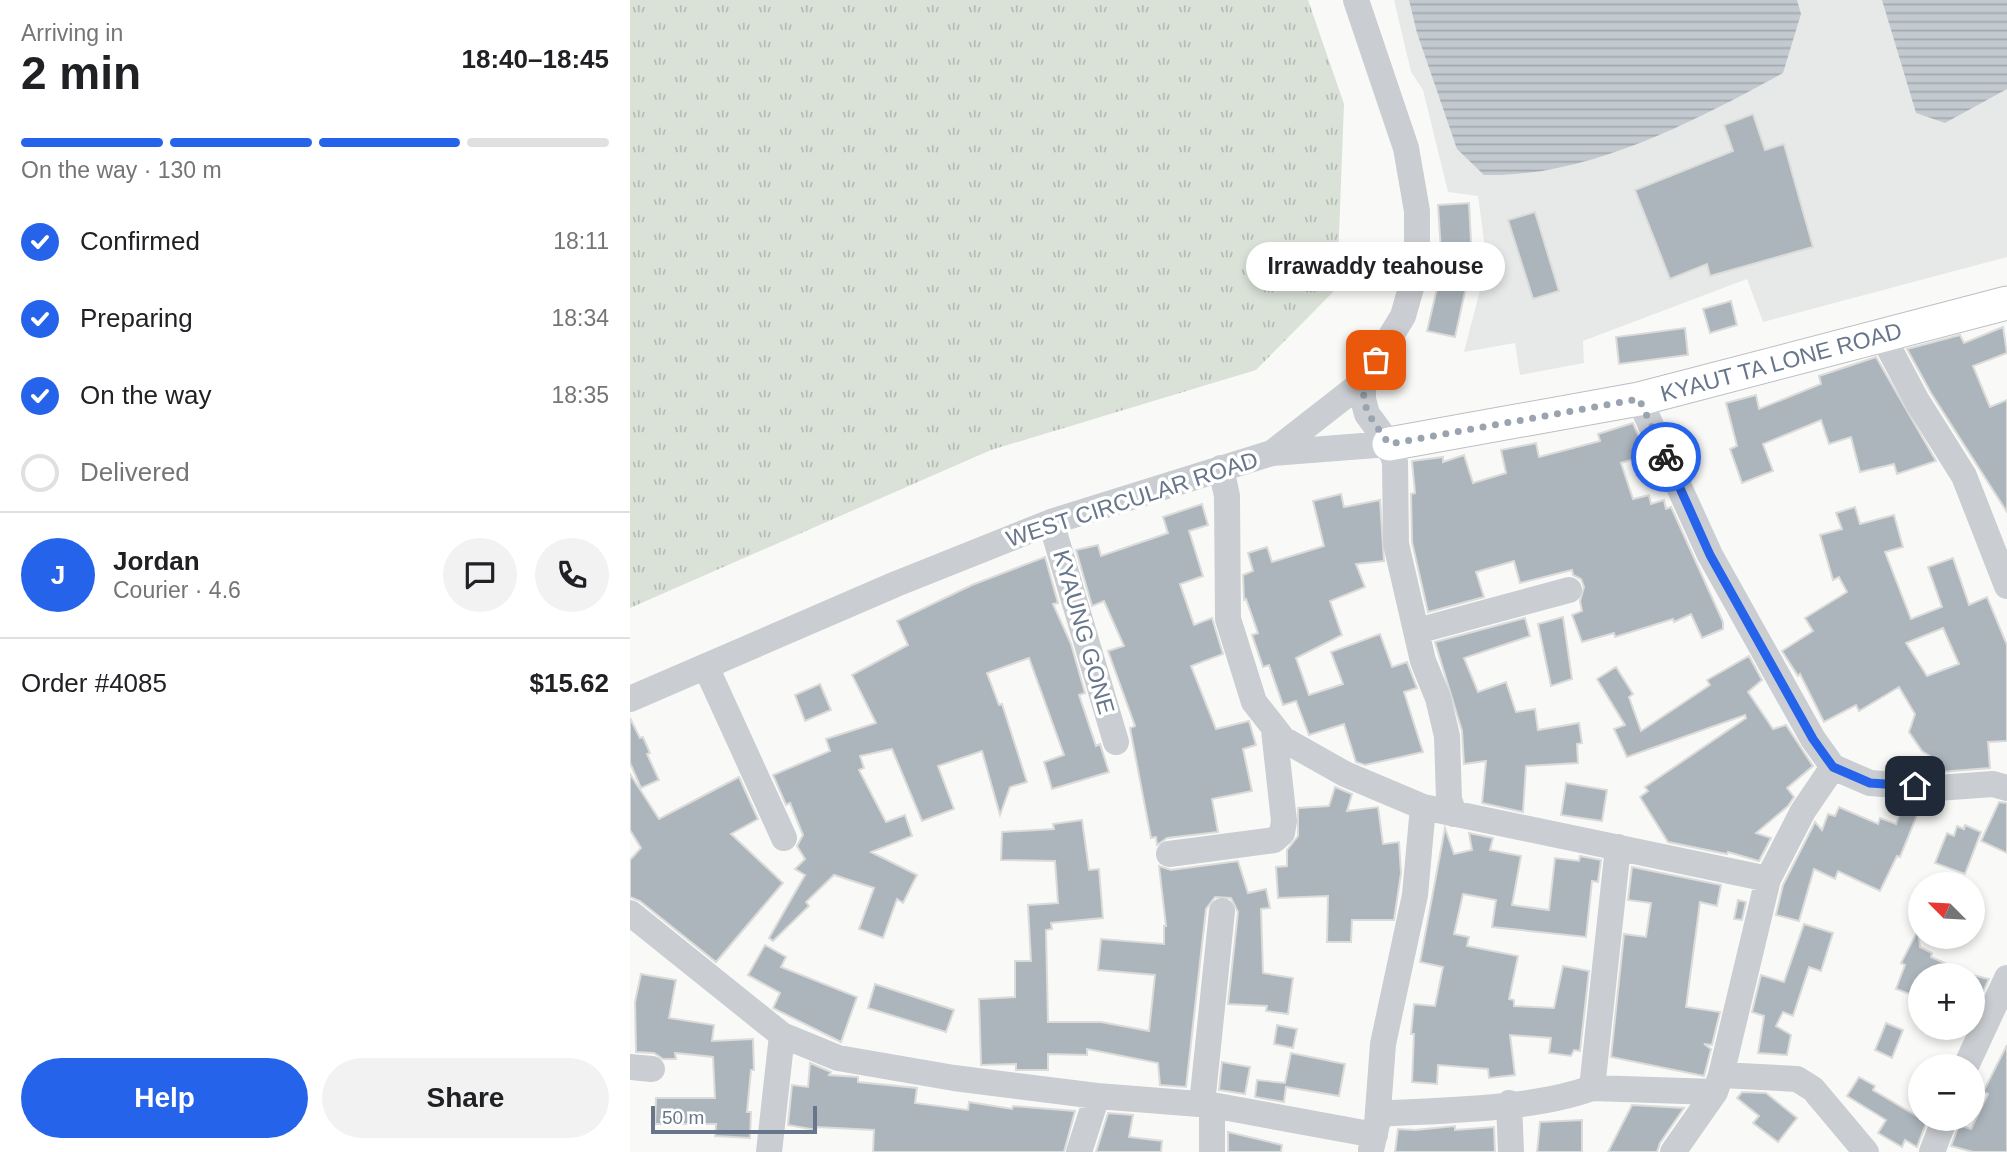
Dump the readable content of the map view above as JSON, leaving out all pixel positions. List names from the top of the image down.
{
  "streets": {
    "main road": ["KYAUT TA LONE ROAD"],
    "street": ["WEST CIRCULAR ROAD", "KYAUNG GONE"]
  },
  "crossings": [
    ["WEST CIRCULAR ROAD", "KYAUNG GONE"]
  ],
  "places": ["Irrawaddy teahouse"],
  "scale_bar": "50 m",
  "north": "top left",
  "page": {
    "heading": ["2 min", "Arriving in", "18:40–18:45"],
    "panel": [
      "Jordan",
      "Courier · 4.6",
      "Order #4085",
      "$15.62"
    ],
    "bar": "On the way · 130 m",
    "list": [
      ["Confirmed", "18:11"],
      ["Preparing", "18:34"],
      ["On the way", "18:35"],
      "Delivered"
    ],
    "bubble": "Irrawaddy teahouse",
    "round": "J",
    "map_buttons": ["+", "−"],
    "buttons": ["Help", "Share"],
    "scale": "50 m"
  }
}
